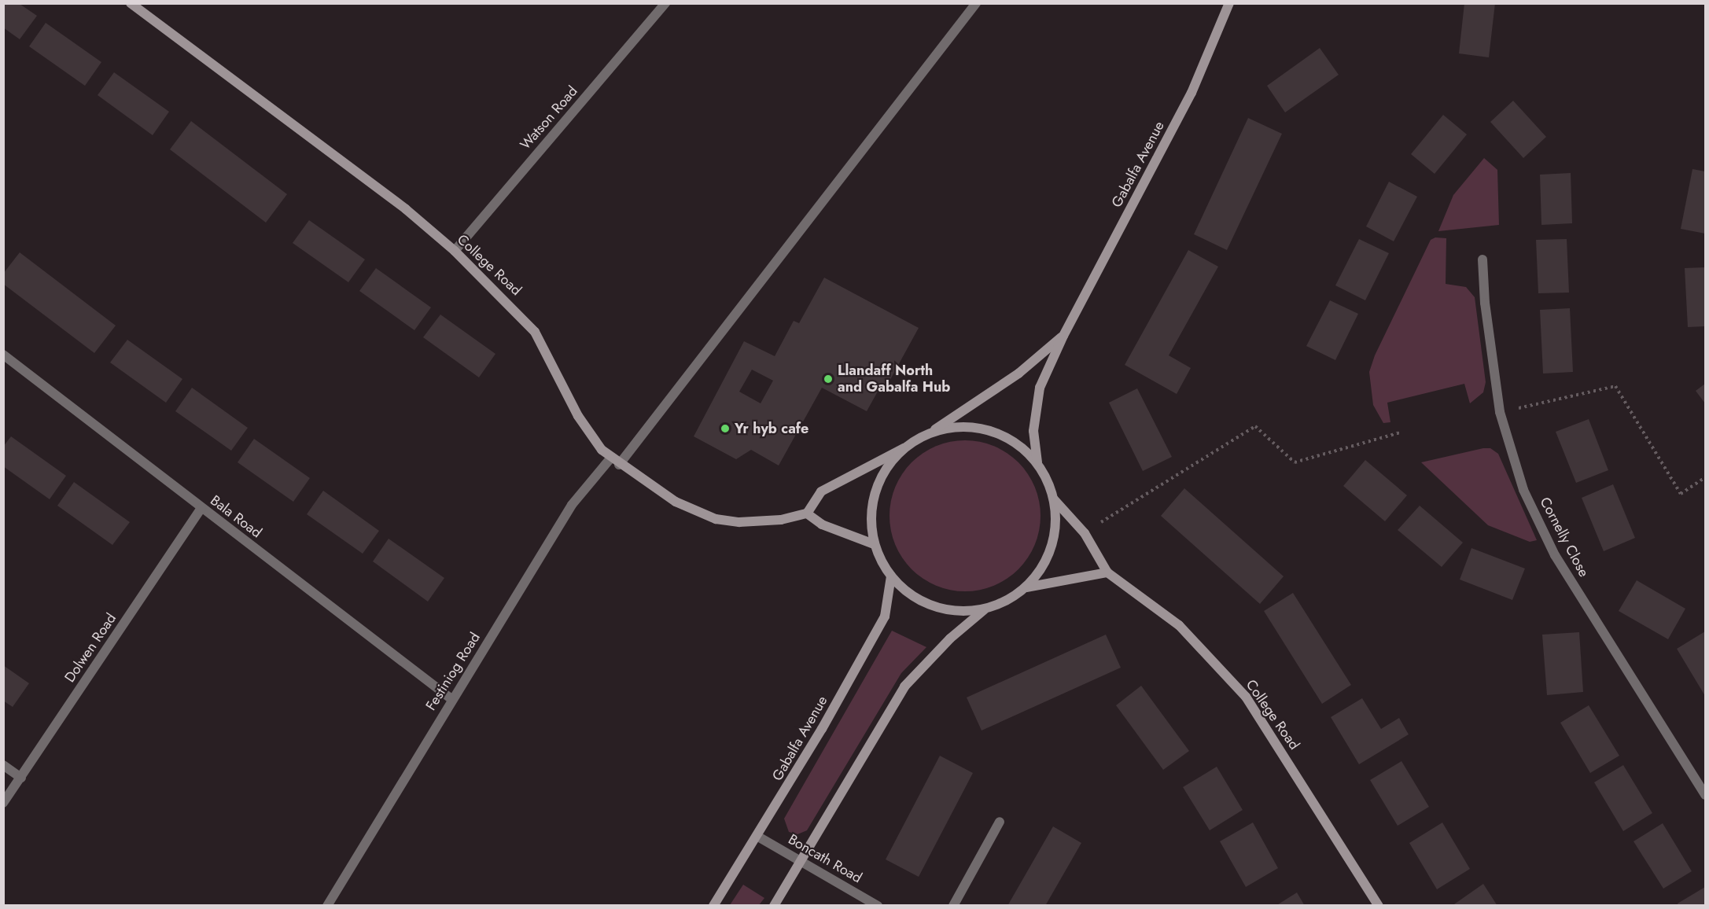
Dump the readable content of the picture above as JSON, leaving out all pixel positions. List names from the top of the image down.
{
  "streets": {
    "street": [
      "Watson Road",
      "Gabalfa Avenue",
      "College Road",
      "Bala Road",
      "Cornelly Close",
      "Dolwen Road",
      "Festiniog Road",
      "Boncath Road"
    ]
  },
  "crossings": [
    ["Watson Road", "College Road"],
    ["Gabalfa Avenue", "Boncath Road"],
    ["College Road", "Festiniog Road"],
    ["Bala Road", "Dolwen Road"],
    ["Bala Road", "Festiniog Road"]
  ],
  "places": ["Llandaff North and Gabalfa Hub", "Yr hyb cafe"]
}
